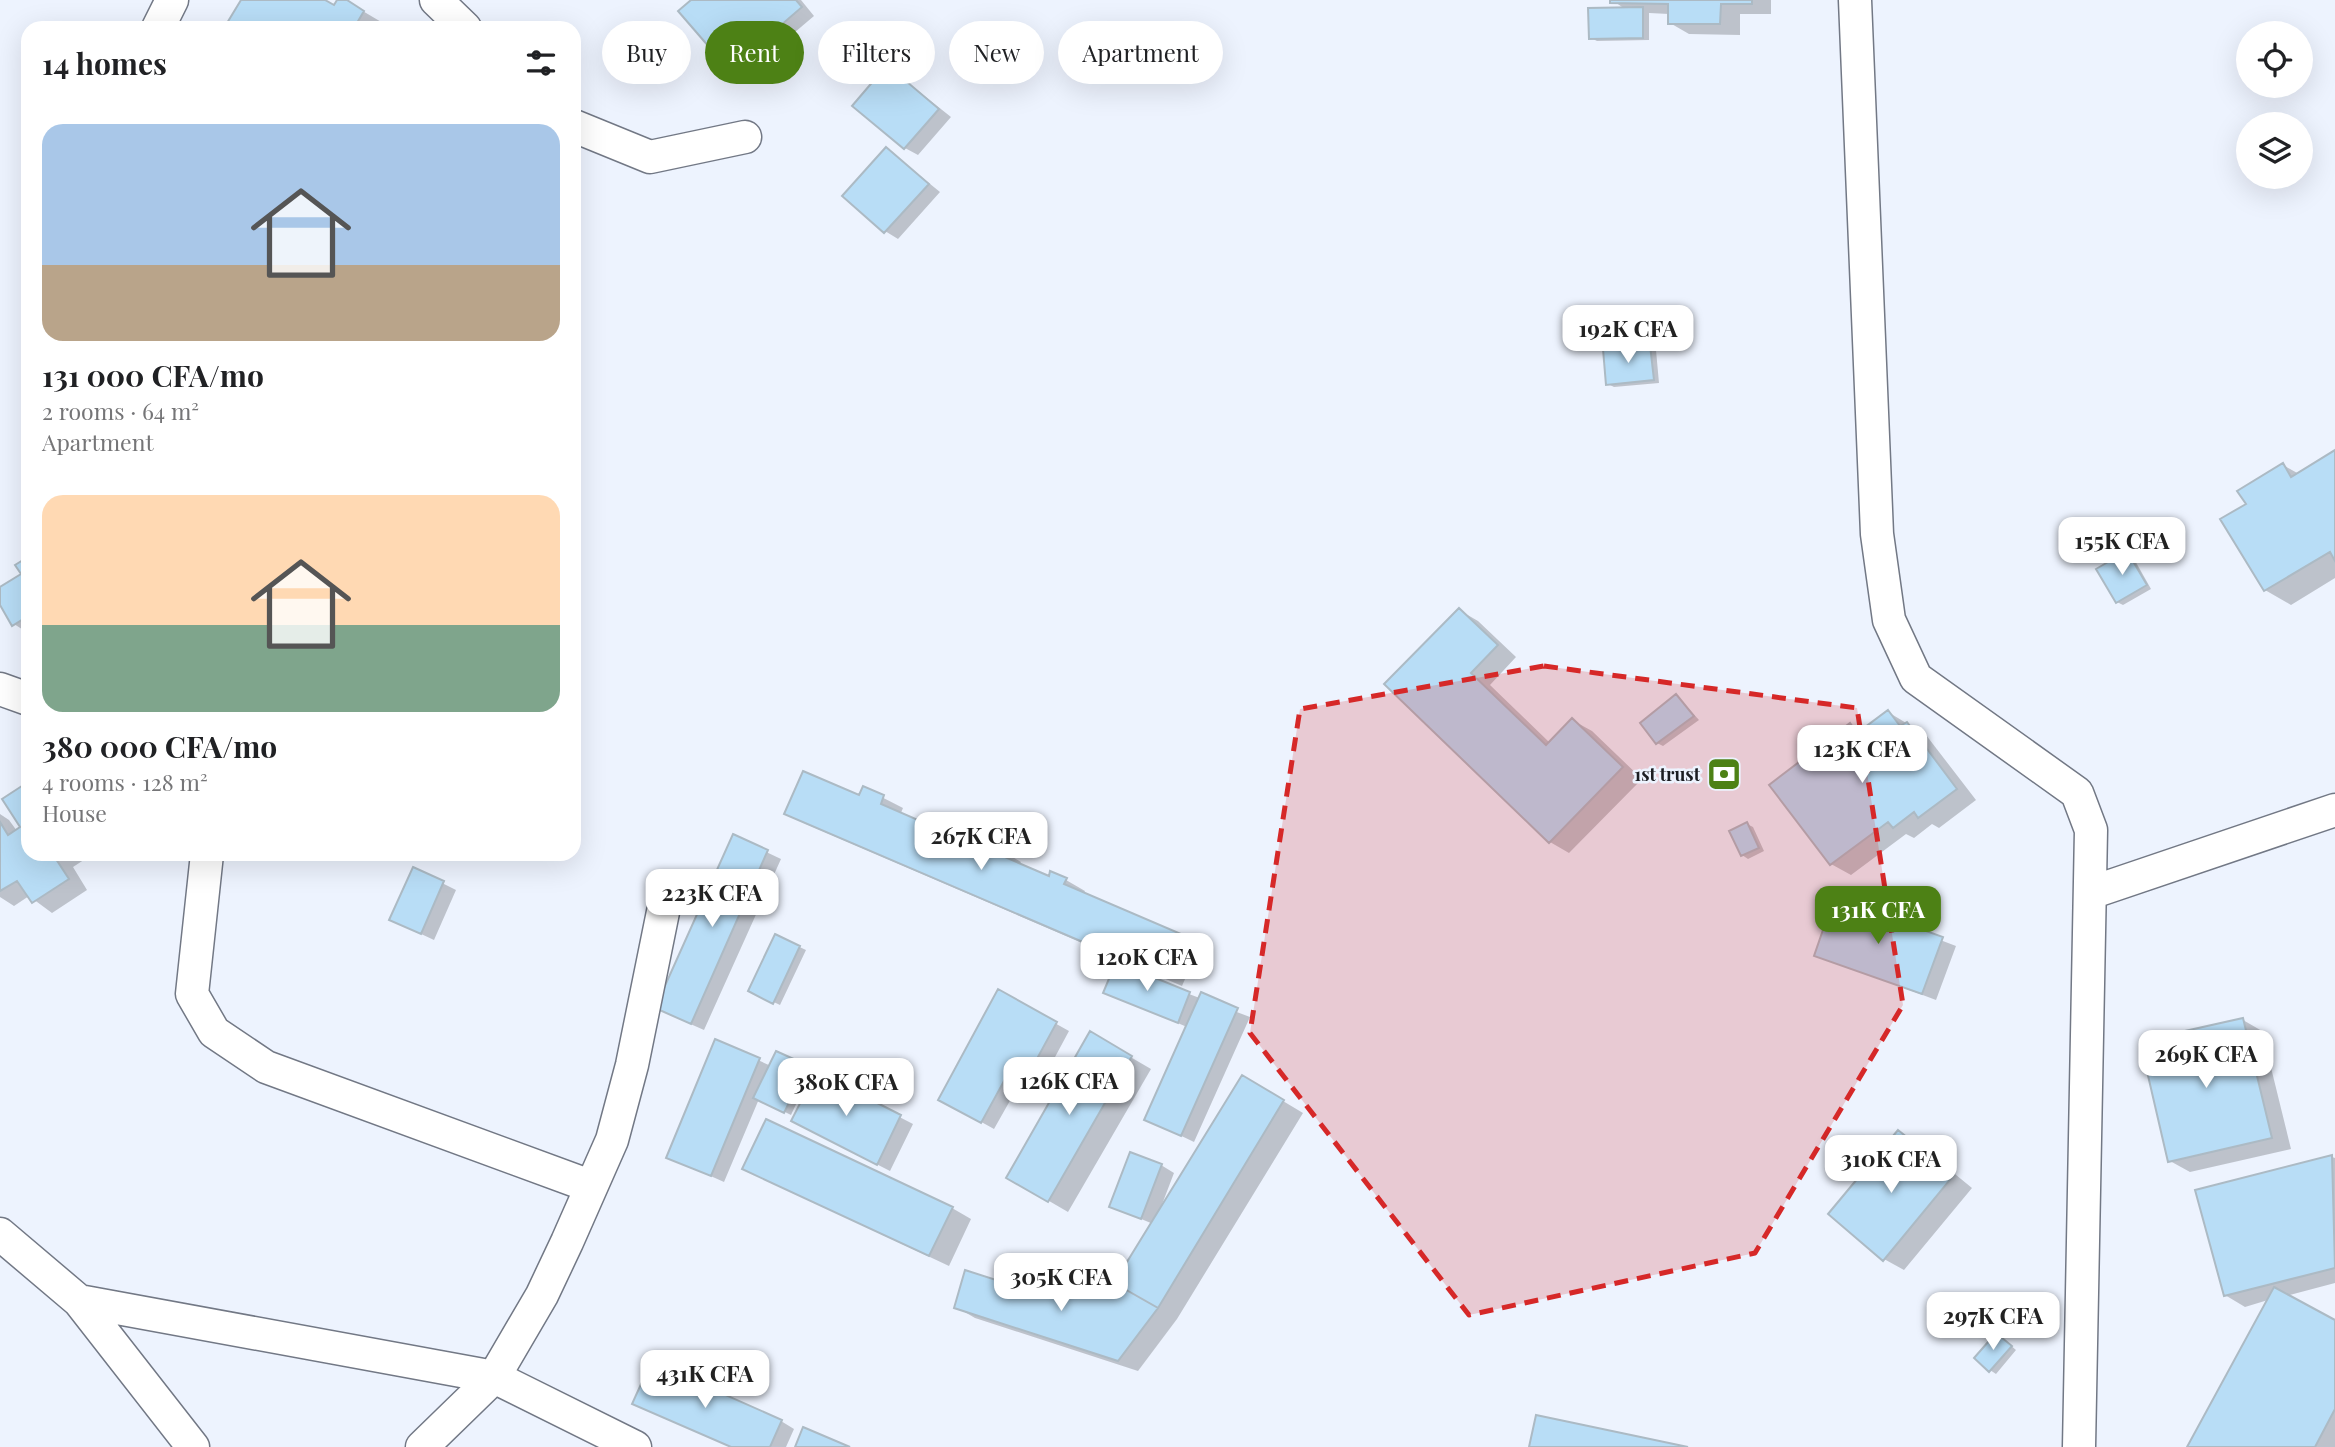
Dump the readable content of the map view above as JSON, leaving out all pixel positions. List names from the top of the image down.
{
  "places": {
    "bank": ["1st trust"]
  },
  "page": {
    "chip": [
      "Buy",
      "Rent",
      "Filters",
      "New",
      "Apartment"
    ],
    "heading": "14 homes",
    "list": [
      {
        "name": "131 000 CFA/mo",
        "note": "2 rooms · 64 m² · Apartment"
      },
      {
        "name": "380 000 CFA/mo",
        "note": "4 rooms · 128 m² · House"
      }
    ],
    "price": [
      "192K CFA",
      "155K CFA",
      "123K CFA",
      "267K CFA",
      "223K CFA",
      "131K CFA",
      "120K CFA",
      "269K CFA",
      "126K CFA",
      "380K CFA",
      "310K CFA",
      "305K CFA",
      "297K CFA",
      "431K CFA"
    ]
  }
}
